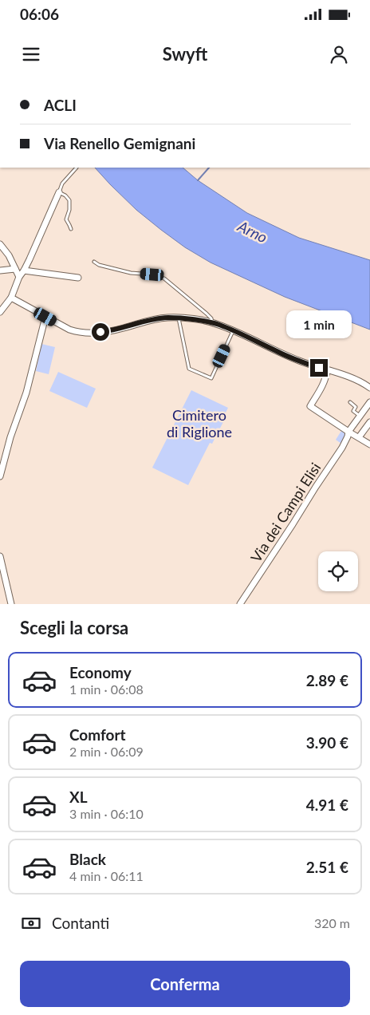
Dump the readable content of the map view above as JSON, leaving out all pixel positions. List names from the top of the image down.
{
  "streets": {
    "street": ["Via dei Campi Elisi"]
  },
  "water": ["Arno"],
  "parks": ["Cimitero di Riglione"],
  "page": {
    "status": "06:06",
    "header": "Swyft",
    "banner": ["ACLI", "Via Renello Gemignani"],
    "bubble": "1 min",
    "heading": "Scegli la corsa",
    "list": [
      {
        "name": "Economy",
        "note": "1 min · 06:08",
        "value": "2.89 €"
      },
      {
        "name": "Comfort",
        "note": "2 min · 06:09",
        "value": "3.90 €"
      },
      {
        "name": "XL",
        "note": "3 min · 06:10",
        "value": "4.91 €"
      },
      {
        "name": "Black",
        "note": "4 min · 06:11",
        "value": "2.51 €"
      }
    ],
    "pay": ["Contanti", "320 m"],
    "buttons": "Conferma"
  }
}
